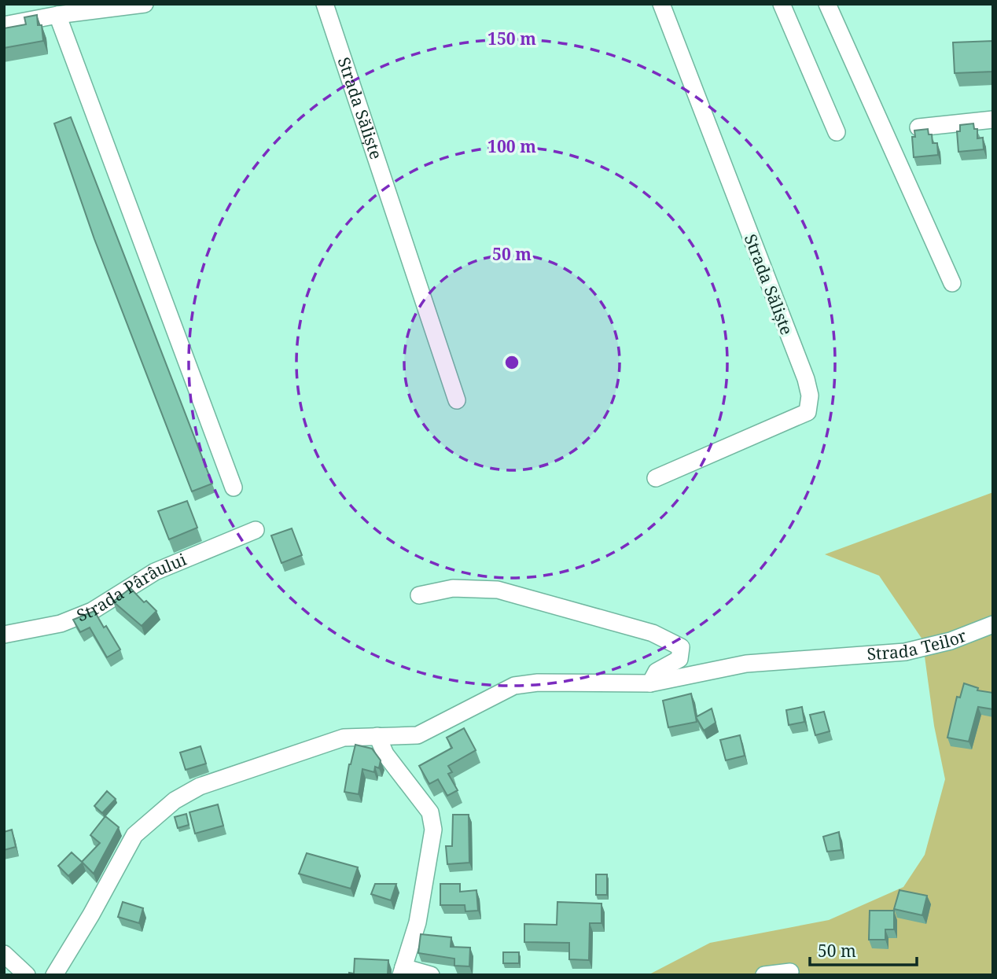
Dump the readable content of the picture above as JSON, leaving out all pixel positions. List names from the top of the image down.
{
  "streets": {
    "street": ["Strada Săliște", "Strada Pârâului", "Strada Teilor"]
  },
  "scale_bar": "50 m",
  "rings": ["150 m", "100 m", "50 m"]
}
